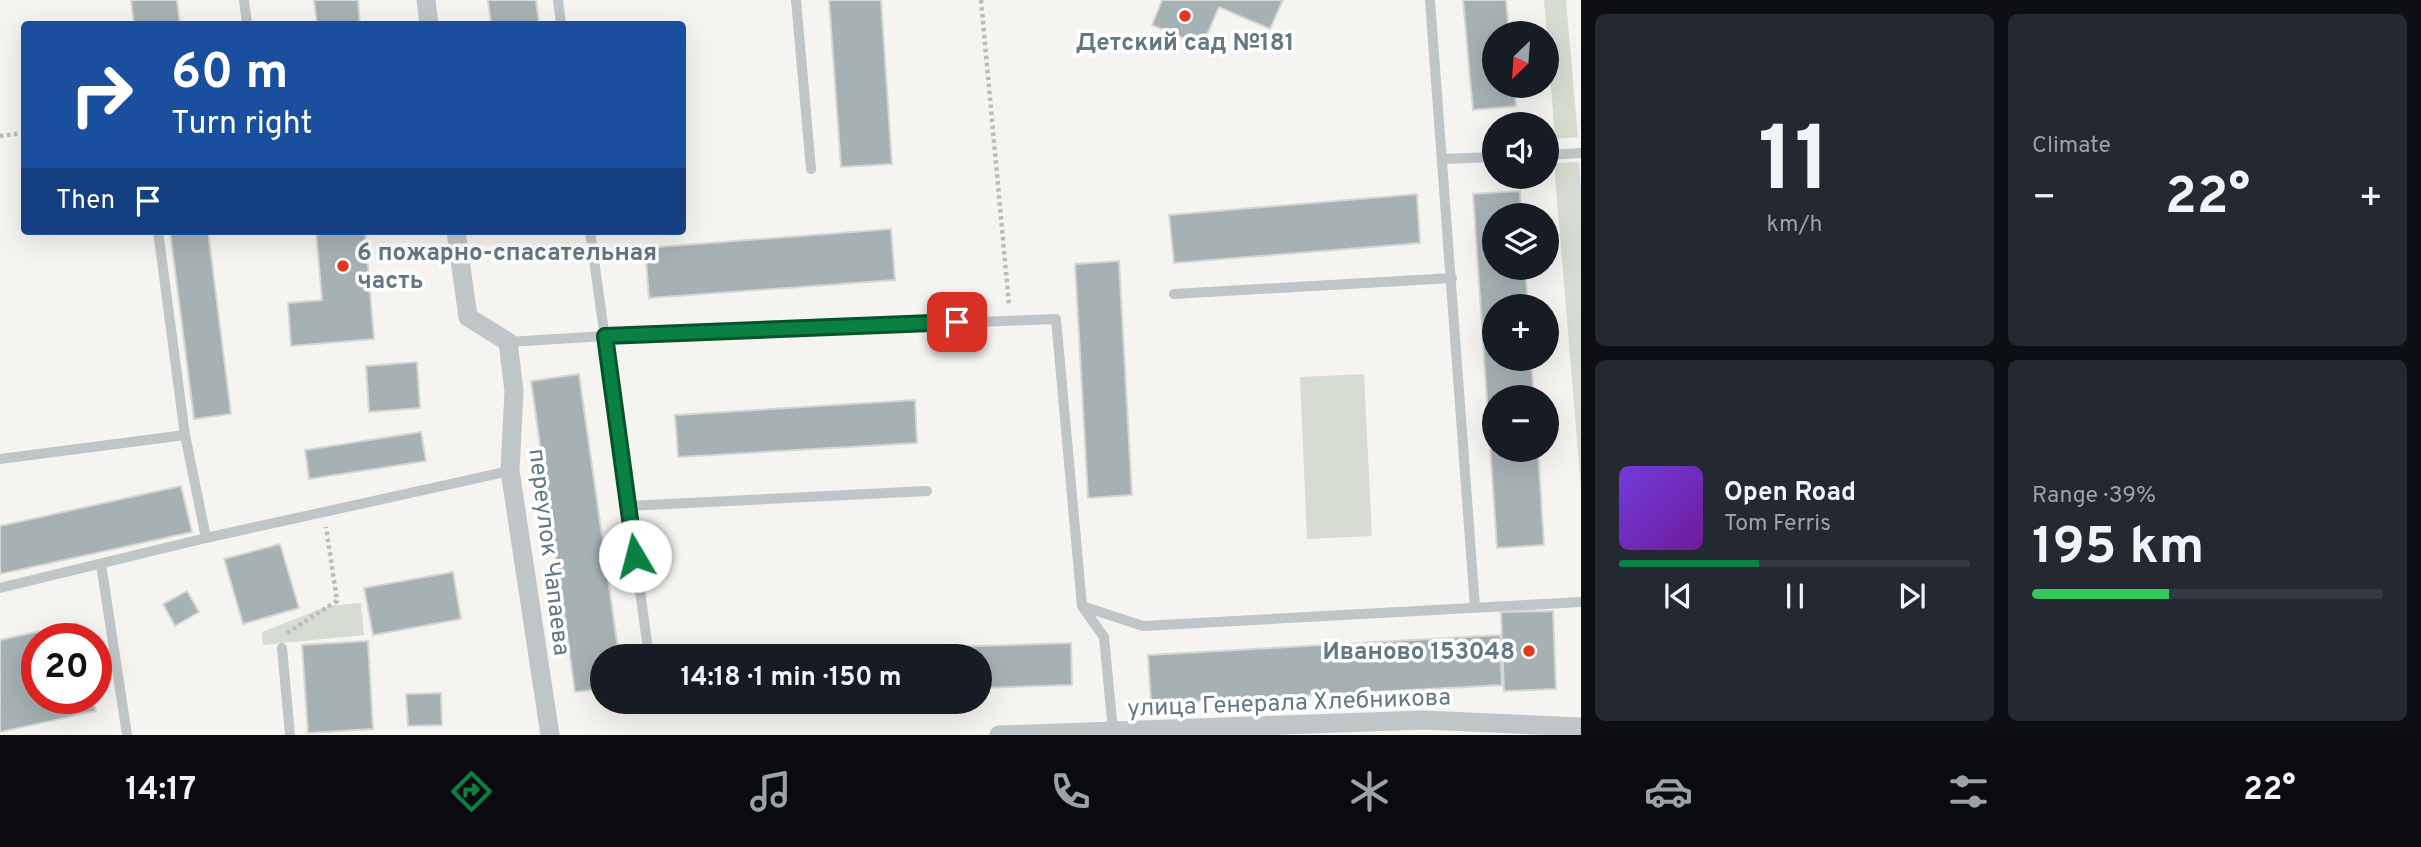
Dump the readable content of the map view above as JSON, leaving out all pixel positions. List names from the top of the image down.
{
  "streets": {
    "street": ["переулок Чапаева", "улица Генерала Хлебникова"]
  },
  "places": ["Детский сад №181", "6 пожарно-спасательная часть", "Иваново 153048"],
  "north": "bottom left",
  "page": {
    "tile": [
      ["11", "km/h"],
      "Climate",
      ["Range · 39%", "195 km"]
    ],
    "map_buttons": ["+", "−"],
    "turn": ["60 m", "Turn right"],
    "then": "Then",
    "heat": ["−", "22°", "+"],
    "song": ["Open Road", "Tom Ferris"],
    "limit": "20",
    "trip": "14:18 · 1 min · 150 m",
    "tabs": ["14:17", "22°"]
  }
}
